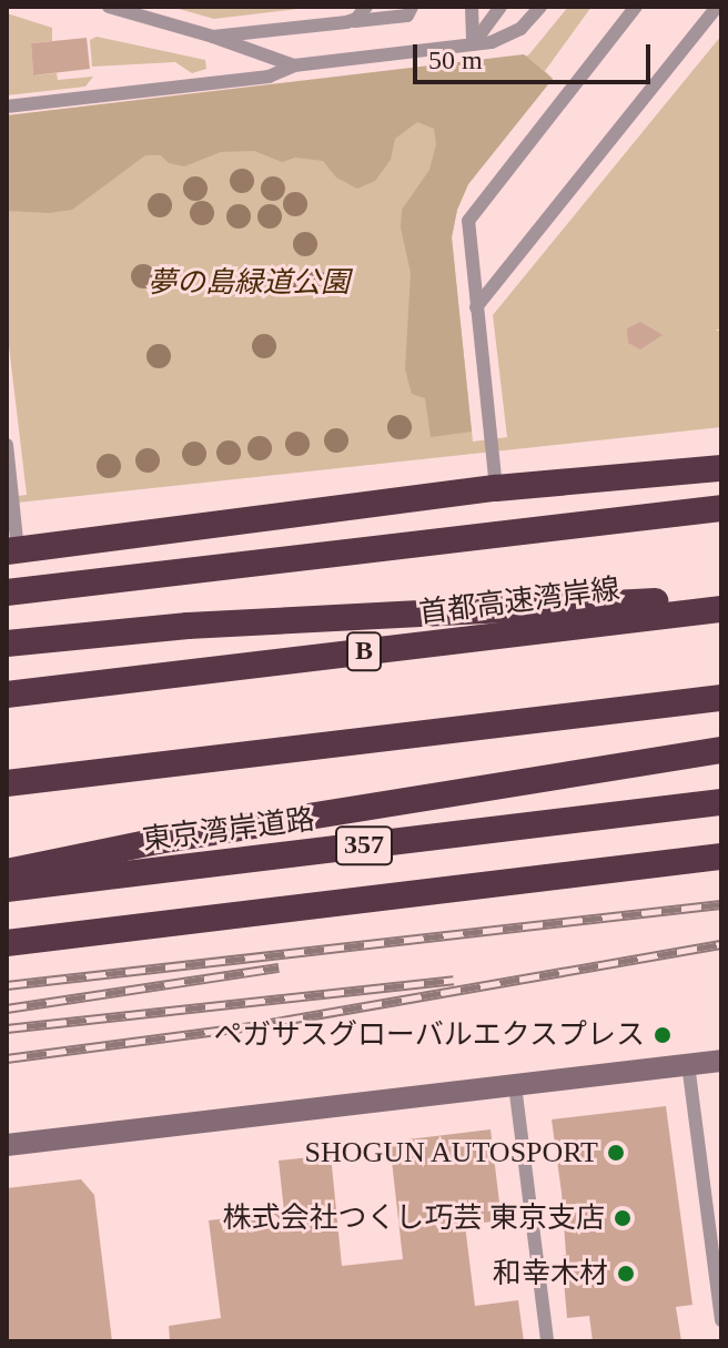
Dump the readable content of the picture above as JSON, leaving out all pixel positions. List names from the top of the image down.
{
  "streets": {
    "highway": [
      "首都高速湾岸線",
      "B",
      "東京湾岸道路",
      "357"
    ]
  },
  "parks": ["夢の島緑道公園"],
  "places": [
    "ペガサスグローバルエクスプレス",
    "SHOGUN AUTOSPORT",
    "株式会社つくし巧芸 東京支店",
    "和幸木材"
  ],
  "scale_bar": "50 m"
}
